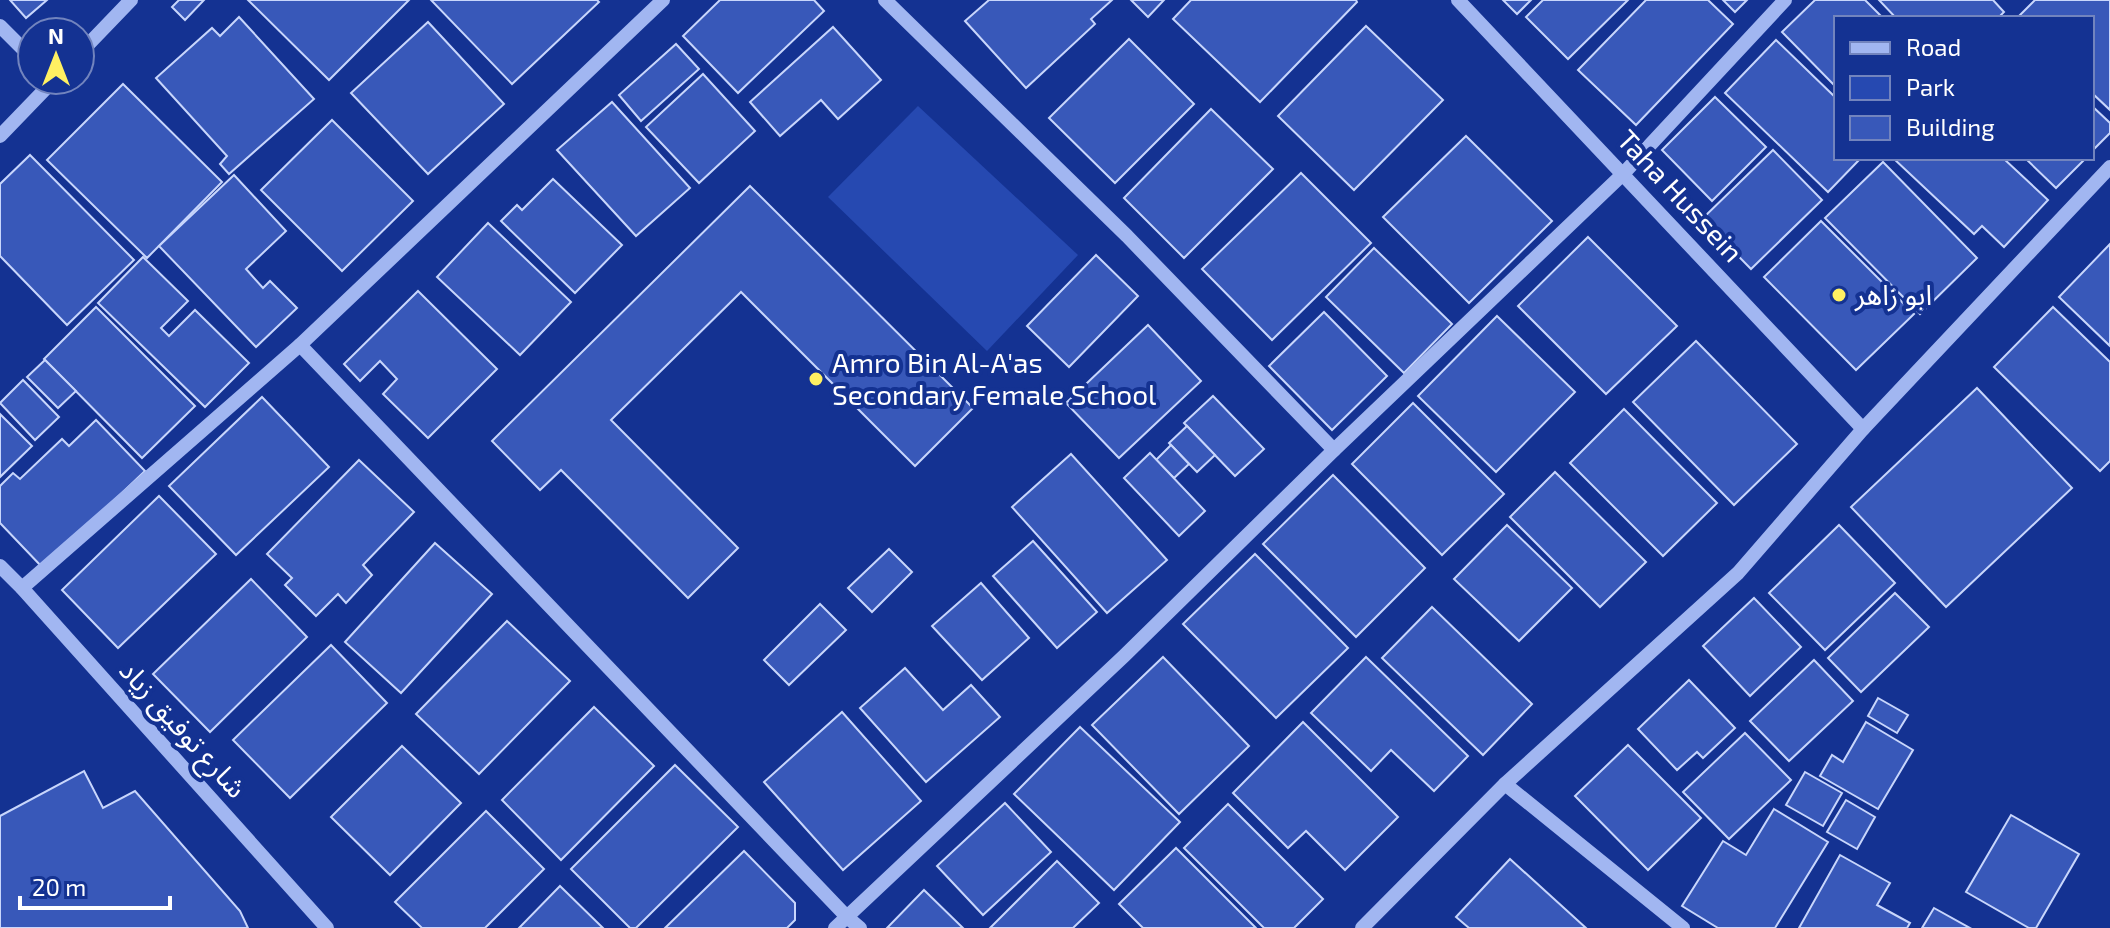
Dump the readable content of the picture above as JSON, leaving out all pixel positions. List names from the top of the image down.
{
  "streets": {
    "street": ["Taha Hussein", "شارع توفيق زياد"]
  },
  "places": ["ابو زاهر", "Amro Bin Al-A'as Secondary Female School"],
  "legend": ["Road", "Park", "Building"],
  "scale_bar": "20 m",
  "north": "top"
}
